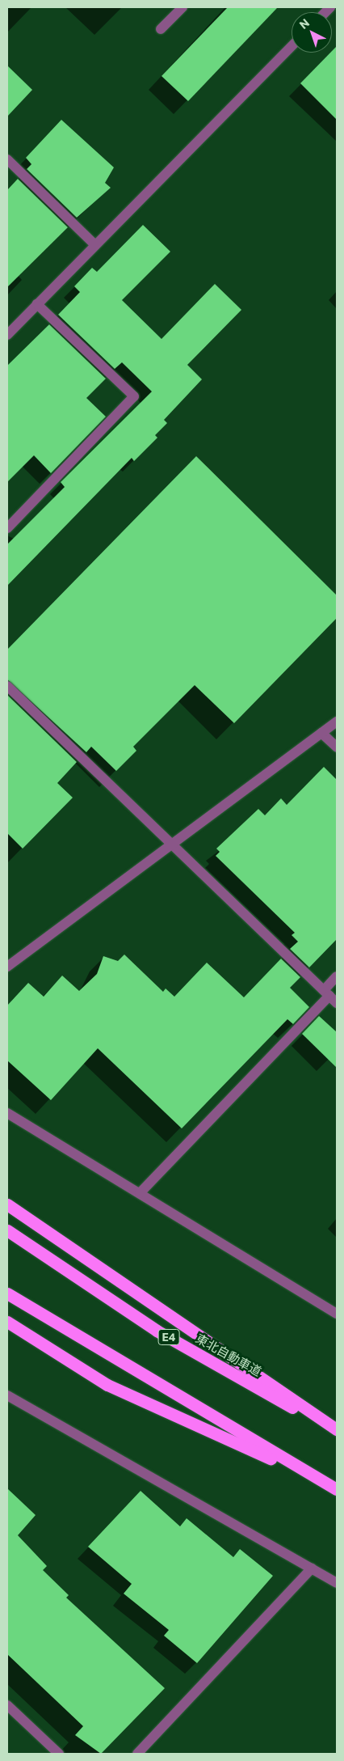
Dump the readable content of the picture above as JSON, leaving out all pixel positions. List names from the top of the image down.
{
  "streets": {
    "highway": ["E4", "東北自動車道"]
  },
  "north": "top left"
}
